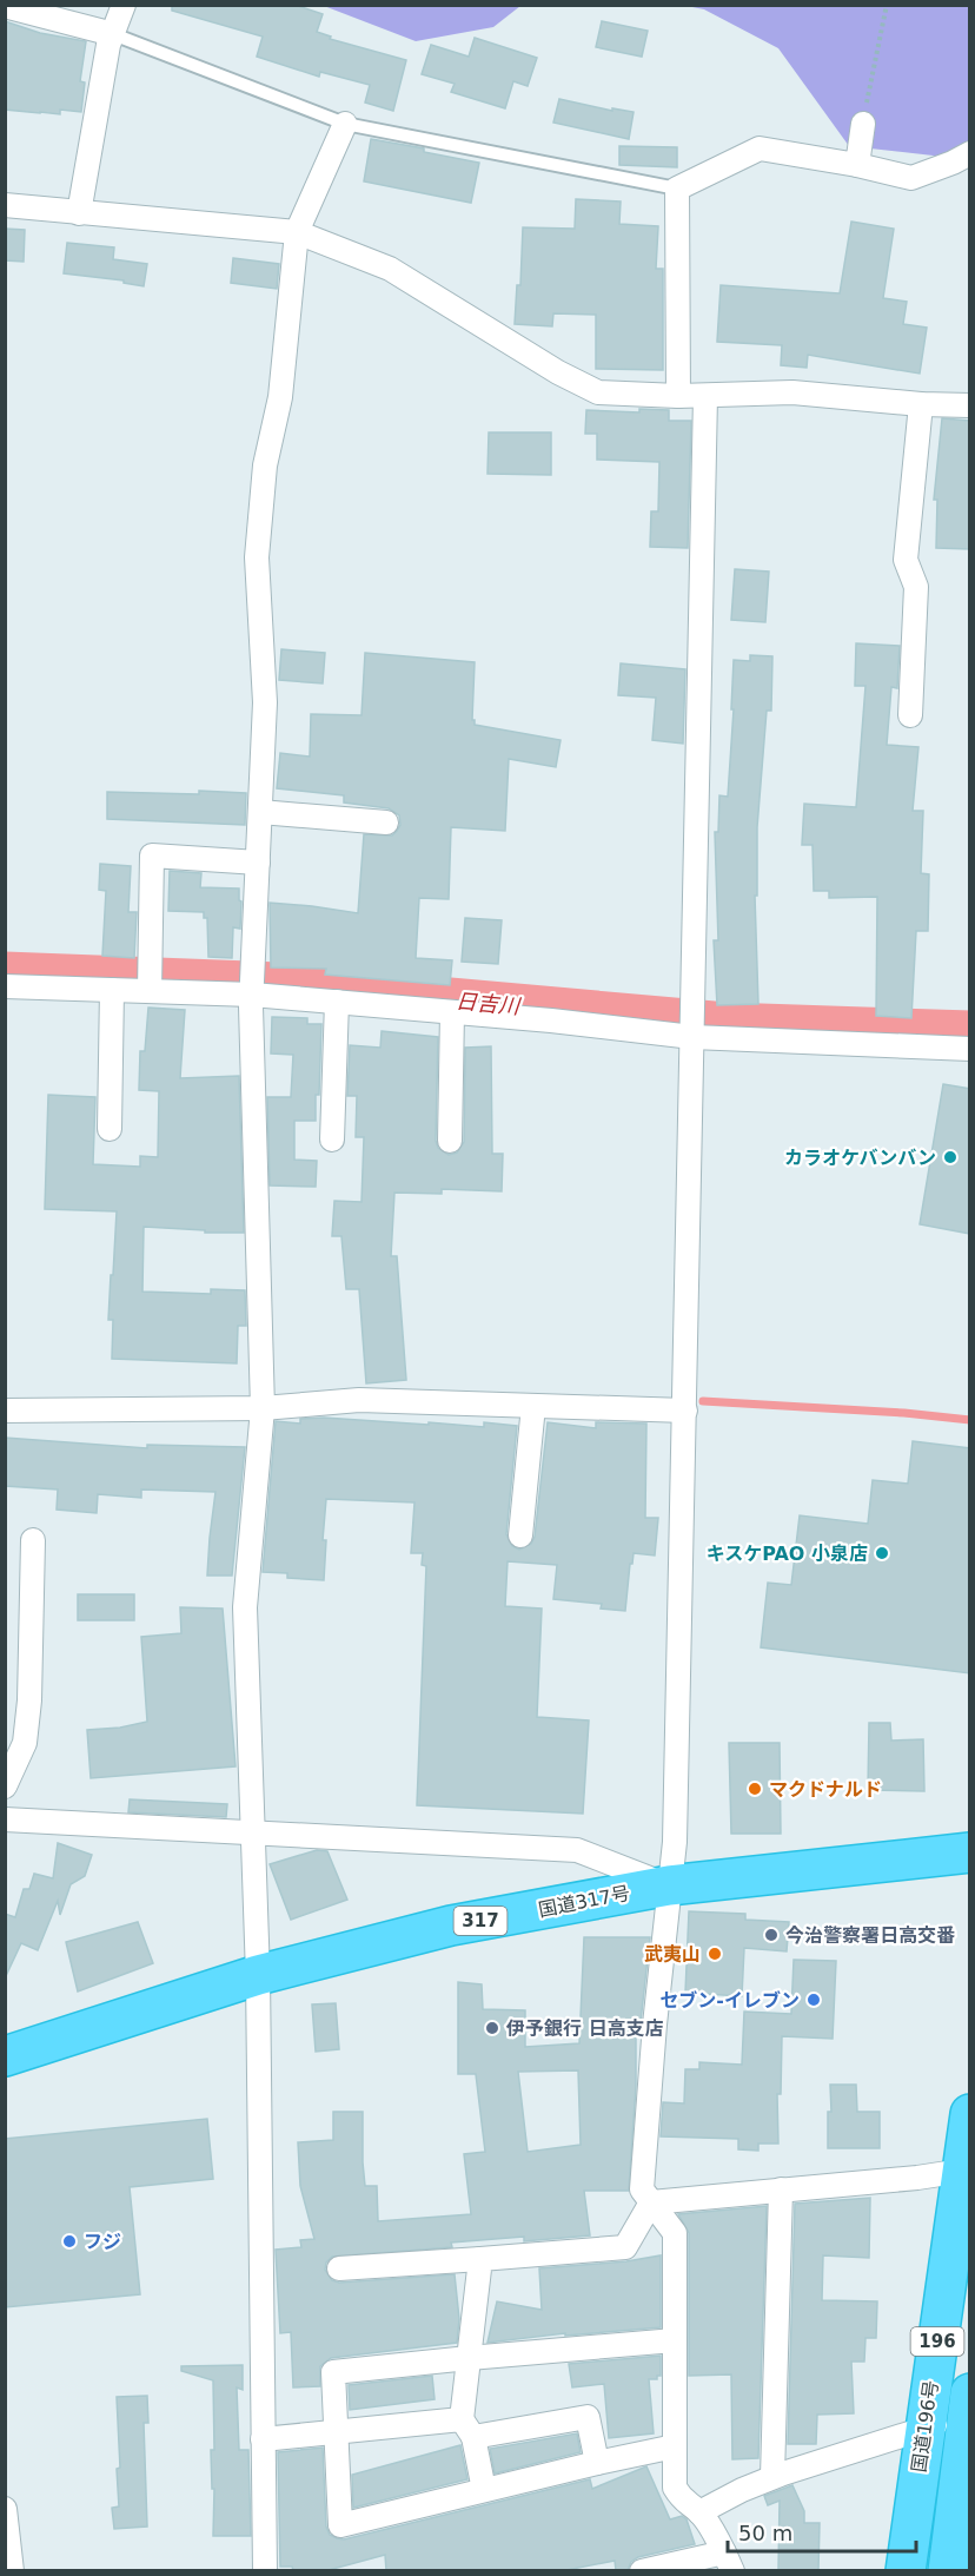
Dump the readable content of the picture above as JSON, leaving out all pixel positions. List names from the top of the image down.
{
  "streets": {
    "highway": [
      "国道317号",
      "317",
      "196",
      "国道196号"
    ]
  },
  "water": ["日吉川"],
  "places": [
    "カラオケバンバン",
    "キスケPAO 小泉店",
    "マクドナルド",
    "今治警察署日高交番",
    "武夷山",
    "セブン-イレブン",
    "伊予銀行 日高支店",
    "フジ"
  ],
  "scale_bar": "50 m"
}
